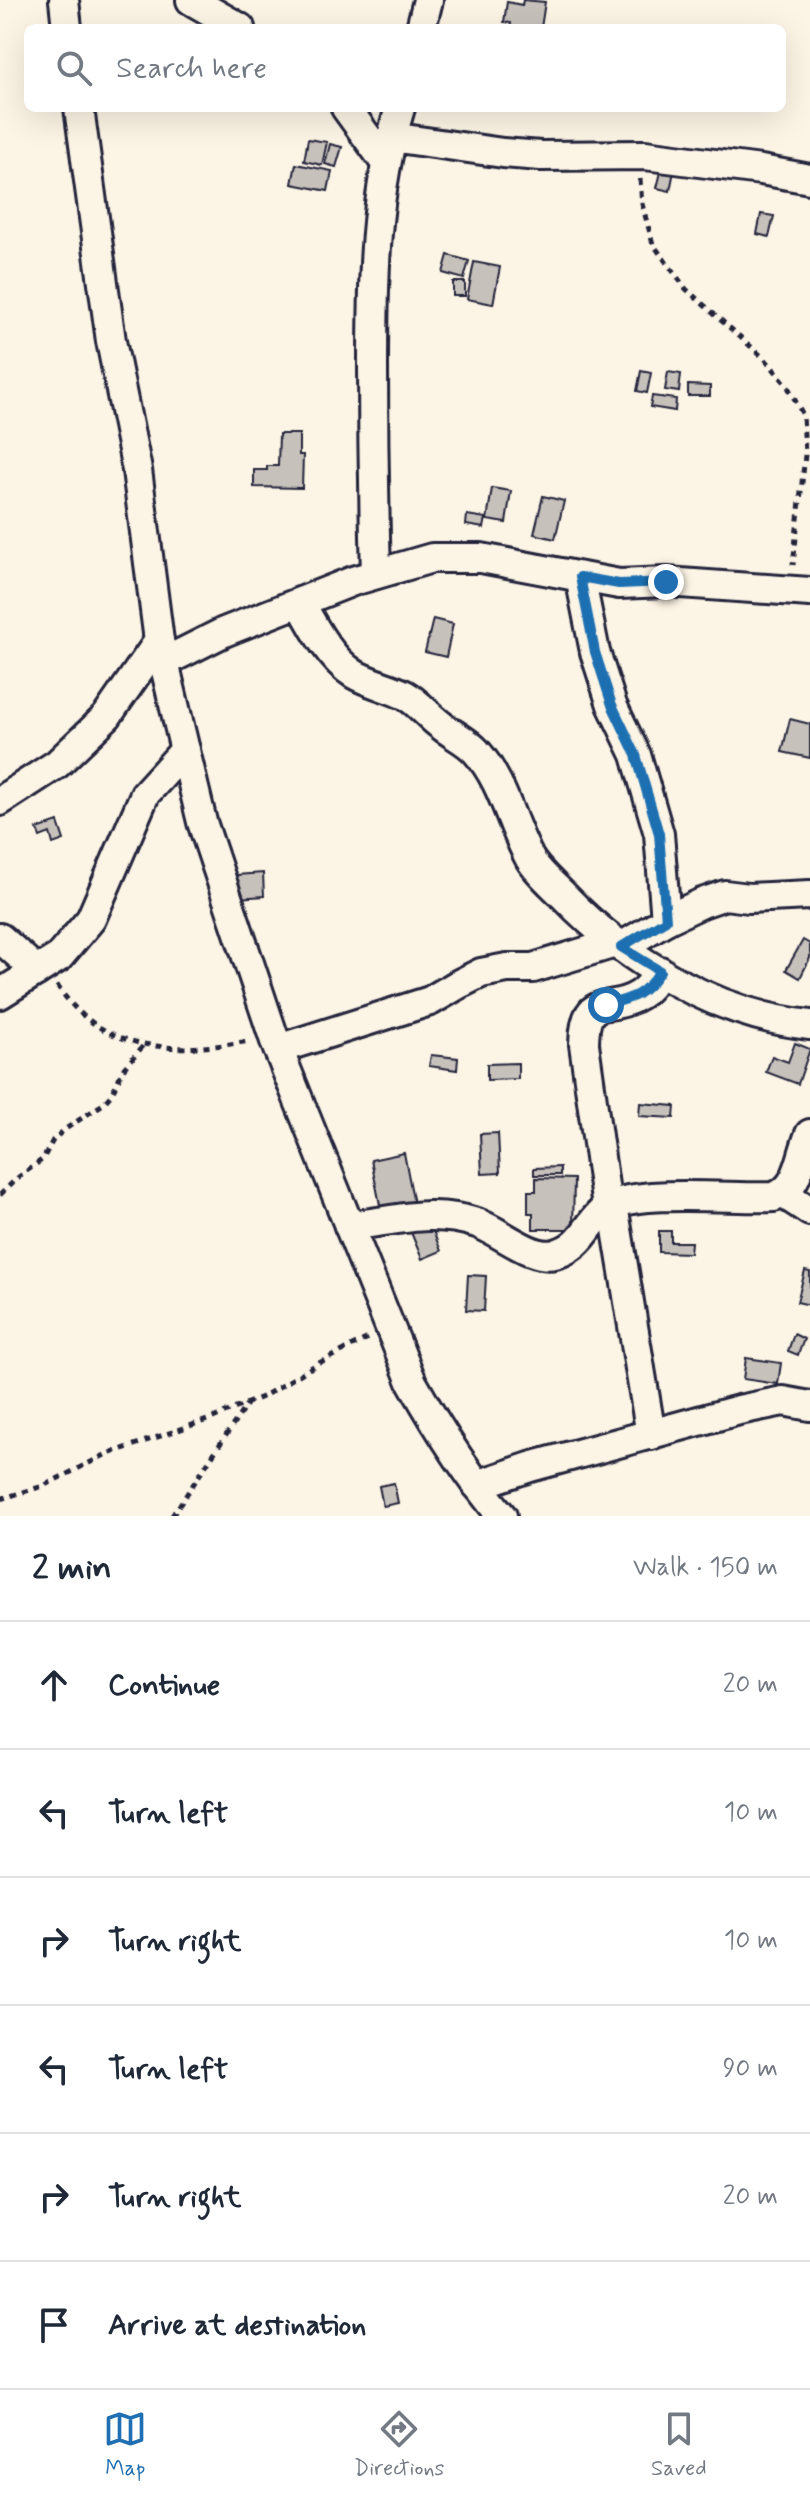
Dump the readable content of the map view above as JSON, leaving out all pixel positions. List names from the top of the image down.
{
  "page": {
    "search": "Search here",
    "heading": ["2 min", "Walk · 150 m"],
    "list": [
      ["Continue", "20 m"],
      ["Turn left", "10 m"],
      ["Turn right", "10 m"],
      ["Turn left", "90 m"],
      ["Turn right", "20 m"],
      "Arrive at destination"
    ],
    "nav": ["Map", "Directions", "Saved"]
  }
}
